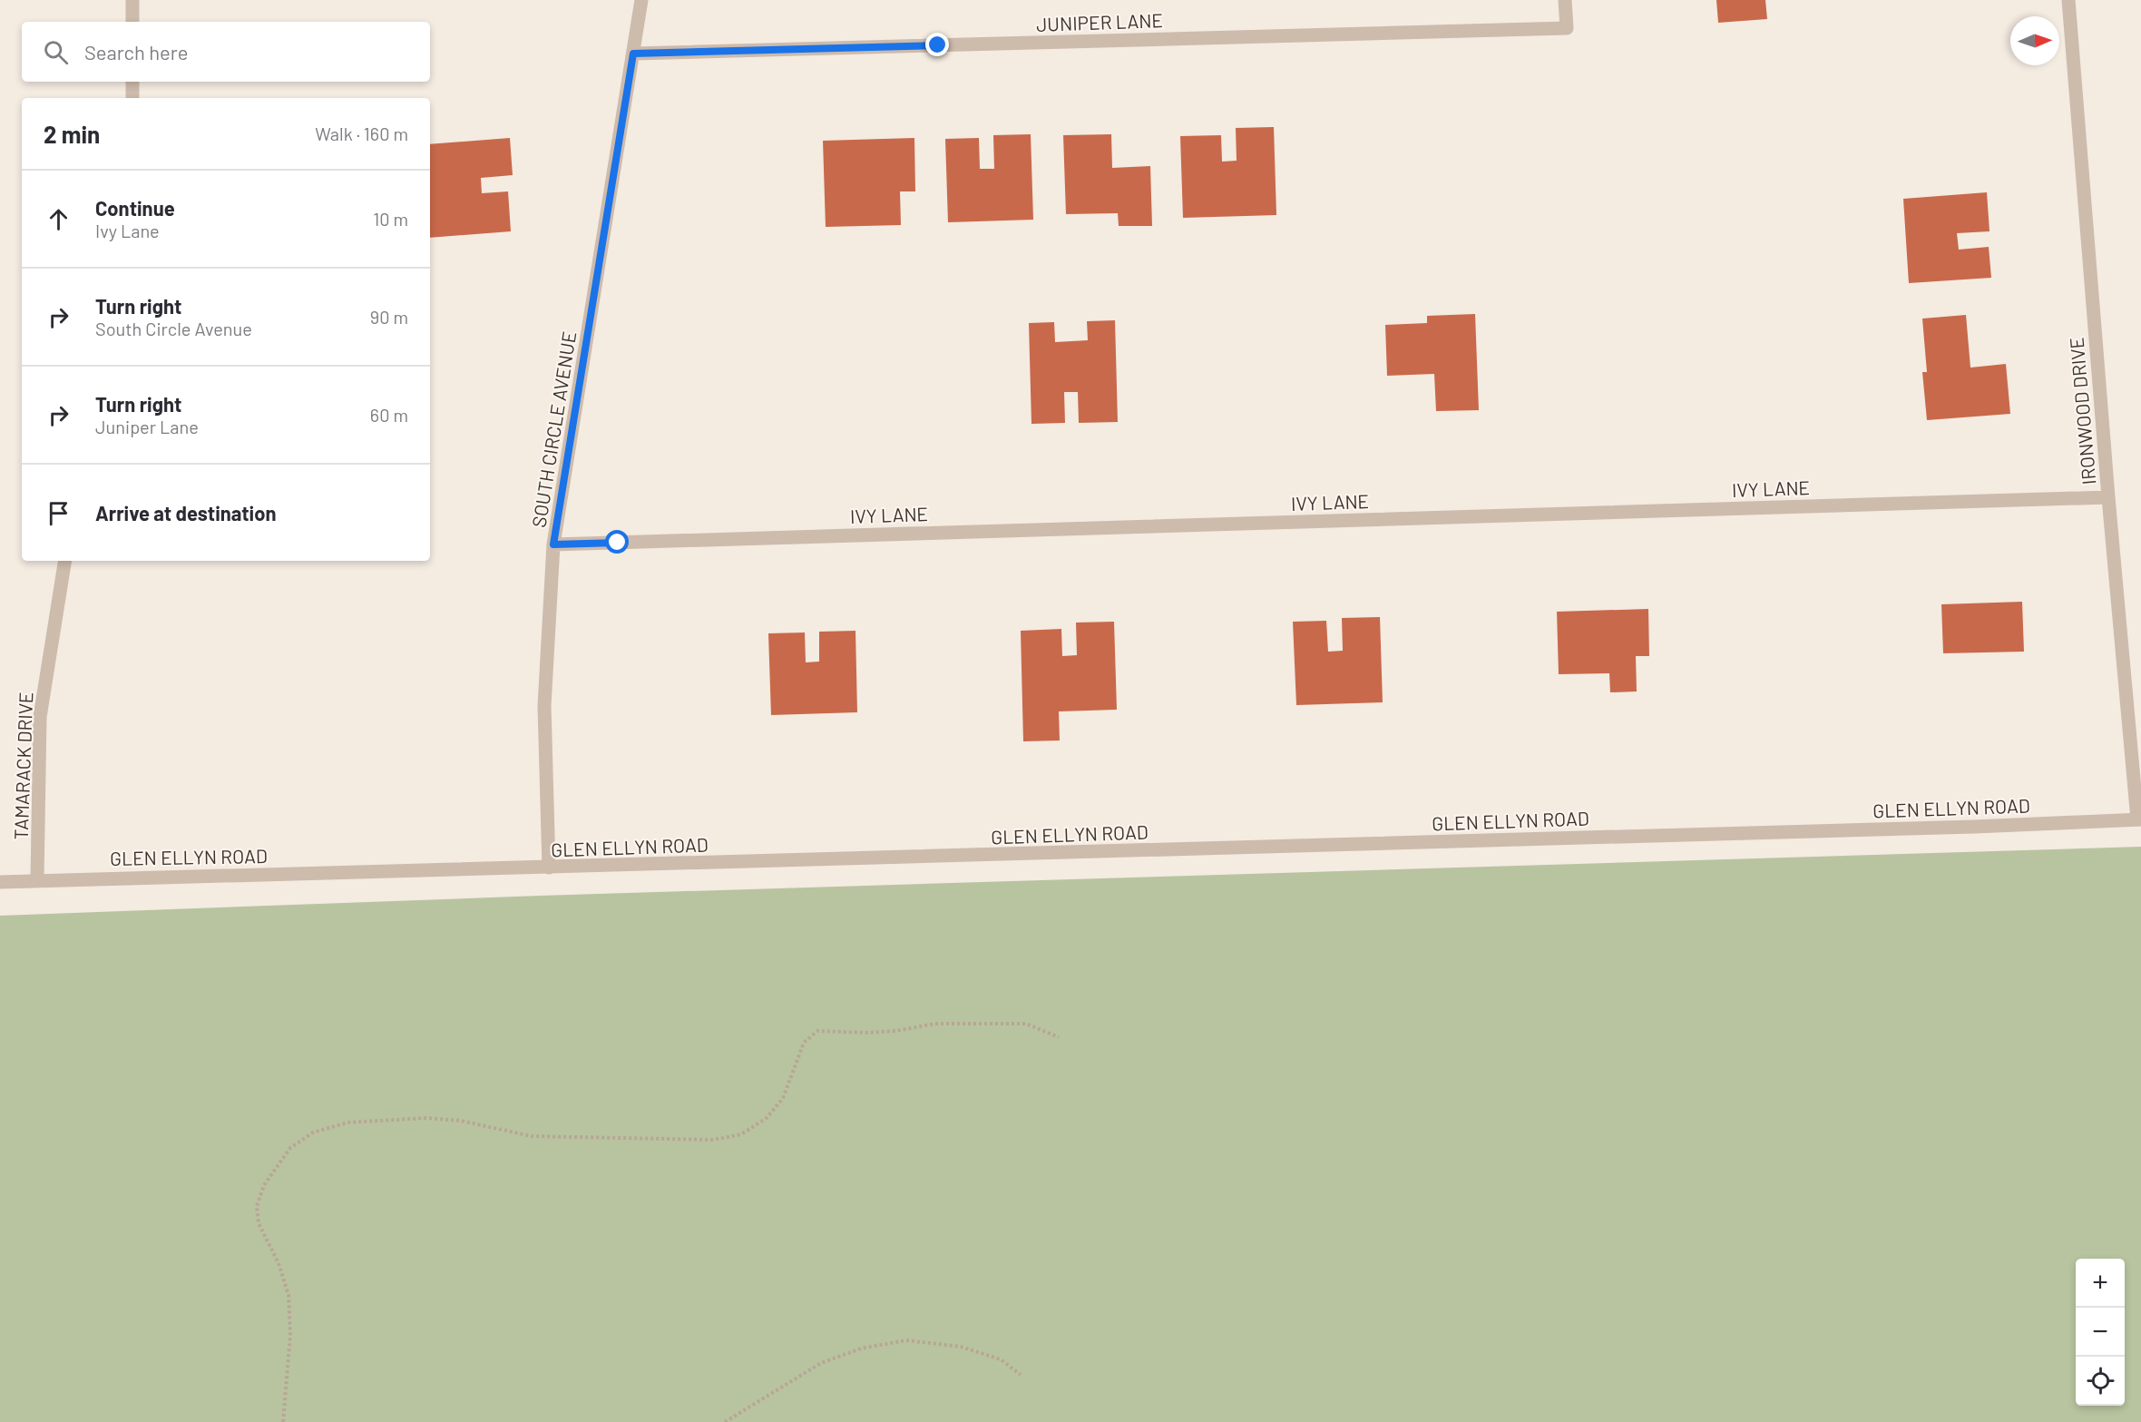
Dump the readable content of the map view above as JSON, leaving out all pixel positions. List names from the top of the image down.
{
  "streets": {
    "street": [
      "JUNIPER LANE",
      "IRONWOOD DRIVE",
      "SOUTH CIRCLE AVENUE",
      "IVY LANE",
      "TAMARACK DRIVE",
      "GLEN ELLYN ROAD"
    ]
  },
  "crossings": [
    ["JUNIPER LANE", "SOUTH CIRCLE AVENUE"],
    ["IRONWOOD DRIVE", "IVY LANE"],
    ["IRONWOOD DRIVE", "GLEN ELLYN ROAD"],
    ["SOUTH CIRCLE AVENUE", "IVY LANE"],
    ["SOUTH CIRCLE AVENUE", "GLEN ELLYN ROAD"],
    ["TAMARACK DRIVE", "GLEN ELLYN ROAD"]
  ],
  "north": "right",
  "page": {
    "search": "Search here",
    "heading": ["2 min", "Walk · 160 m"],
    "list": [
      ["Continue", "Ivy Lane", "10 m"],
      ["Turn right", "South Circle Avenue", "90 m"],
      ["Turn right", "Juniper Lane", "60 m"],
      "Arrive at destination"
    ],
    "map_buttons": ["+", "−"]
  }
}
